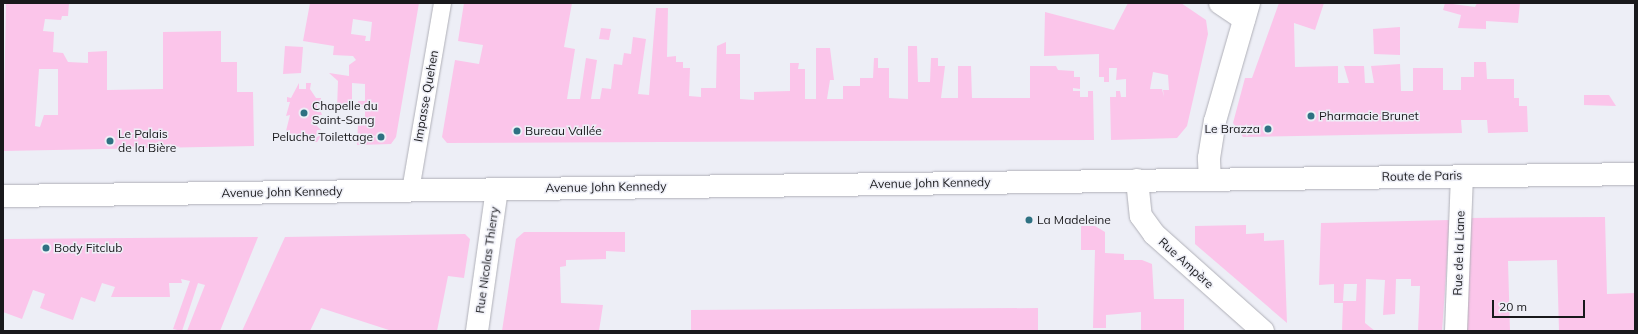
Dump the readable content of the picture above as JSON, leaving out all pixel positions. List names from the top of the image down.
{
  "streets": {
    "main road": [
      "Route de Paris",
      "Avenue John Kennedy",
      "Rue de la Liane",
      "Rue Nicolas Thierry",
      "Rue Ampère"
    ],
    "lane": ["Impasse Quehen"]
  },
  "crossings": [
    ["Impasse Quehen", "Avenue John Kennedy"],
    ["Route de Paris", "Avenue John Kennedy"],
    ["Route de Paris", "Rue de la Liane"],
    ["Avenue John Kennedy", "Rue Nicolas Thierry"],
    ["Avenue John Kennedy", "Rue Ampère"]
  ],
  "places": [
    "Chapelle du Saint-Sang",
    "Pharmacie Brunet",
    "Le Brazza",
    "Bureau Vallée",
    "Peluche Toilettage",
    "Le Palais de la Bière",
    "La Madeleine",
    "Body Fitclub"
  ],
  "scale_bar": "20 m"
}
